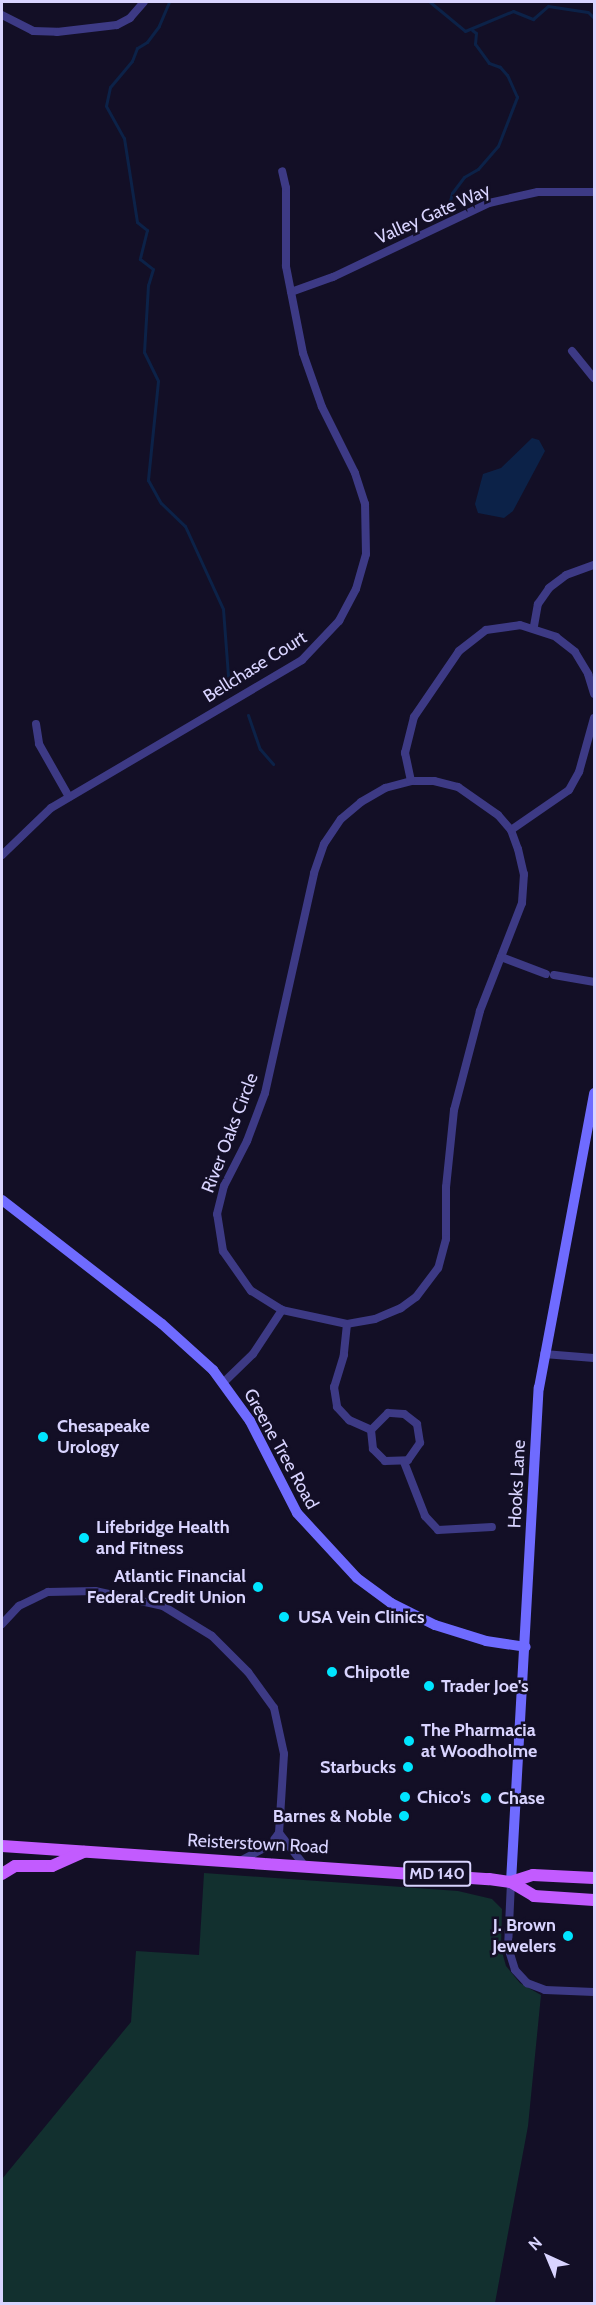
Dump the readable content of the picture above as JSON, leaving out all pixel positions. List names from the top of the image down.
{
  "streets": {
    "main road": ["Reisterstown Road", "MD 140"],
    "street": [
      "Valley Gate Way",
      "Bellchase Court",
      "River Oaks Circle",
      "Greene Tree Road",
      "Hooks Lane"
    ]
  },
  "crossings": [
    ["Valley Gate Way", "Bellchase Court"],
    ["Greene Tree Road", "Hooks Lane"],
    ["Hooks Lane", "Reisterstown Road"]
  ],
  "places": [
    "Chesapeake Urology",
    "Lifebridge Health and Fitness",
    "Atlantic Financial Federal Credit Union",
    "USA Vein Clinics",
    "Chipotle",
    "Trader Joe's",
    "The Pharmacia at Woodholme",
    "Starbucks",
    "Chico's",
    "Chase",
    "Barnes & Noble",
    "J. Brown Jewelers"
  ],
  "north": "top left"
}
